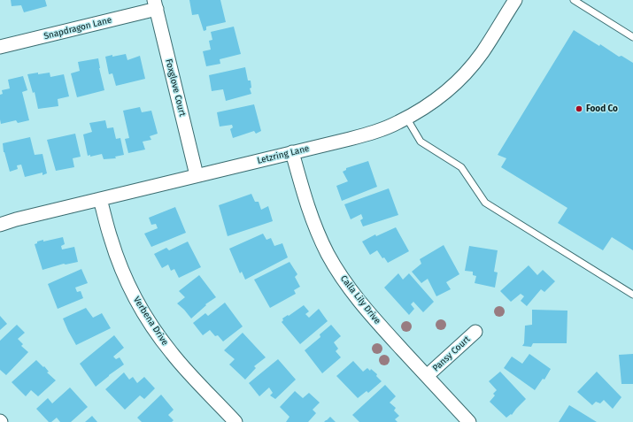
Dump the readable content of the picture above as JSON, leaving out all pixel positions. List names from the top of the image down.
{
  "streets": {
    "street": [
      "Snapdragon Lane",
      "Foxglove Court",
      "Letzring Lane",
      "Calla Lily Drive",
      "Verbena Drive",
      "Pansy Court"
    ]
  },
  "crossings": [
    ["Snapdragon Lane", "Foxglove Court"],
    ["Foxglove Court", "Letzring Lane"],
    ["Letzring Lane", "Calla Lily Drive"],
    ["Letzring Lane", "Verbena Drive"],
    ["Calla Lily Drive", "Pansy Court"]
  ],
  "places": ["Food Co"]
}
